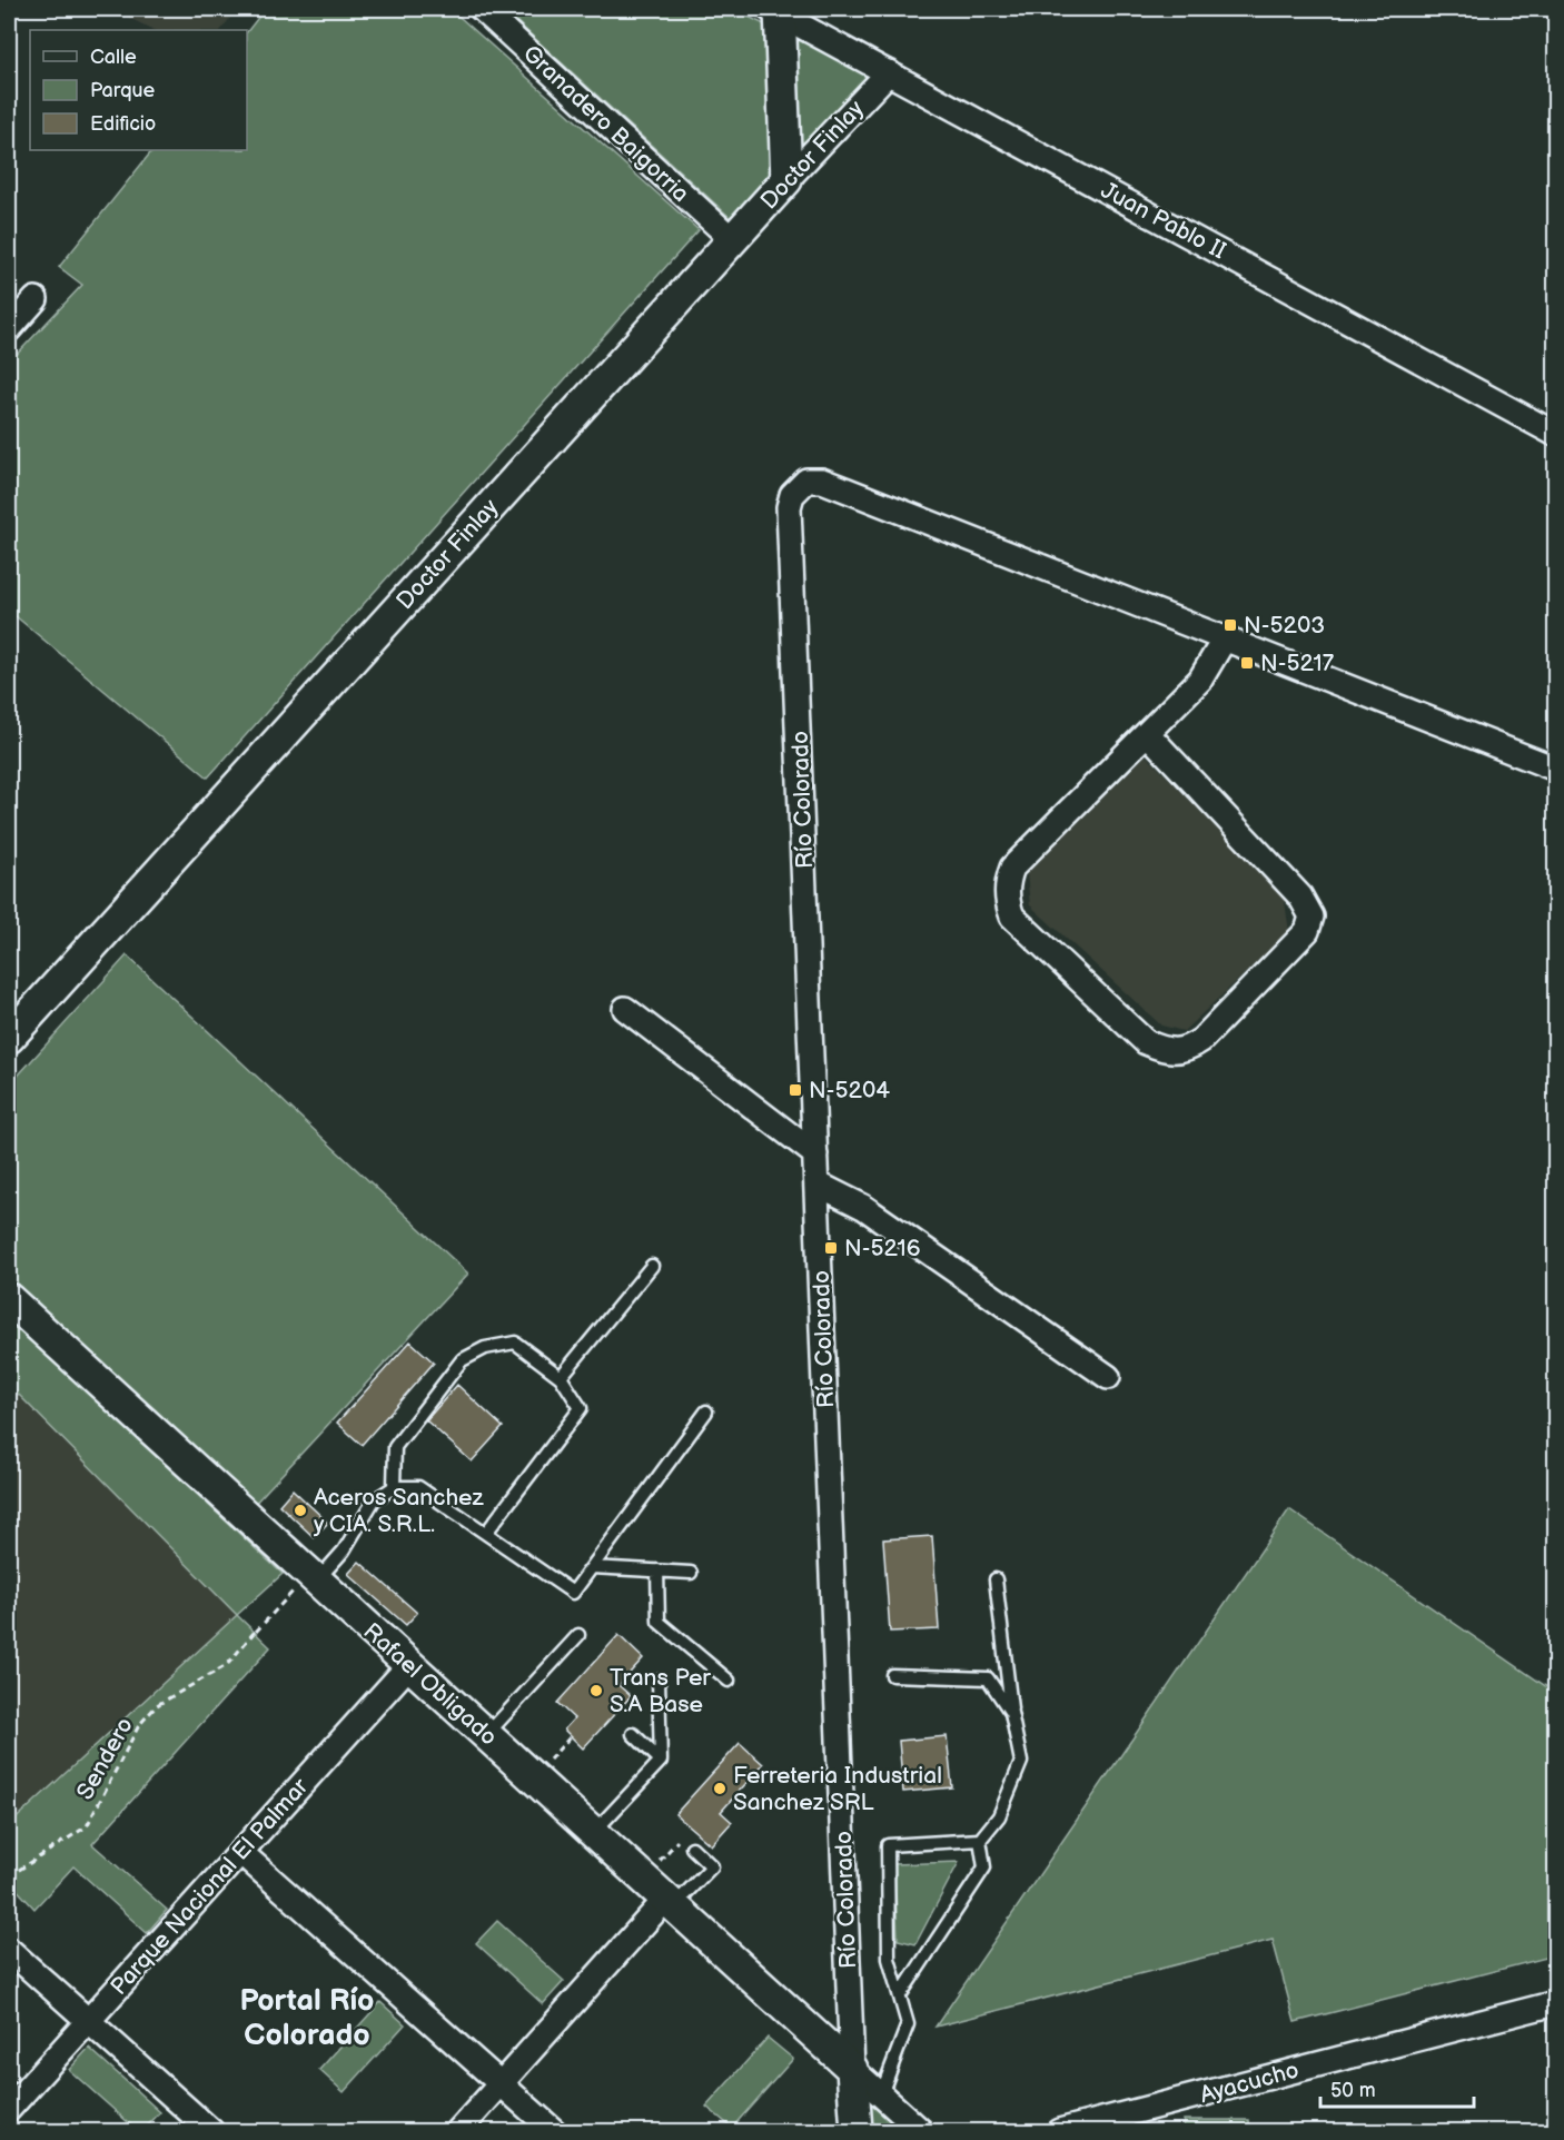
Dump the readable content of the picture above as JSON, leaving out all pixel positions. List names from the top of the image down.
{
  "streets": {
    "street": [
      "Granadero Baigorria",
      "Doctor Finlay",
      "Juan Pablo II",
      "Río Colorado",
      "Rafael Obligado",
      "Parque Nacional El Palmar",
      "Ayacucho"
    ],
    "path": ["Sendero"]
  },
  "crossings": [
    ["Granadero Baigorria", "Doctor Finlay"],
    ["Doctor Finlay", "Juan Pablo II"],
    ["Río Colorado", "Rafael Obligado"],
    ["Rafael Obligado", "Sendero"],
    ["Rafael Obligado", "Parque Nacional El Palmar"]
  ],
  "districts": ["Portal Río Colorado"],
  "places": {
    "transit": [
      "N-5203",
      "N-5217",
      "N-5204",
      "N-5216"
    ],
    "other": ["Aceros Sanchez y CIA. S.R.L.", "Trans Per S.A Base", "Ferreteria Industrial Sanchez SRL"]
  },
  "legend": ["Calle", "Parque", "Edificio"],
  "scale_bar": "50 m"
}
